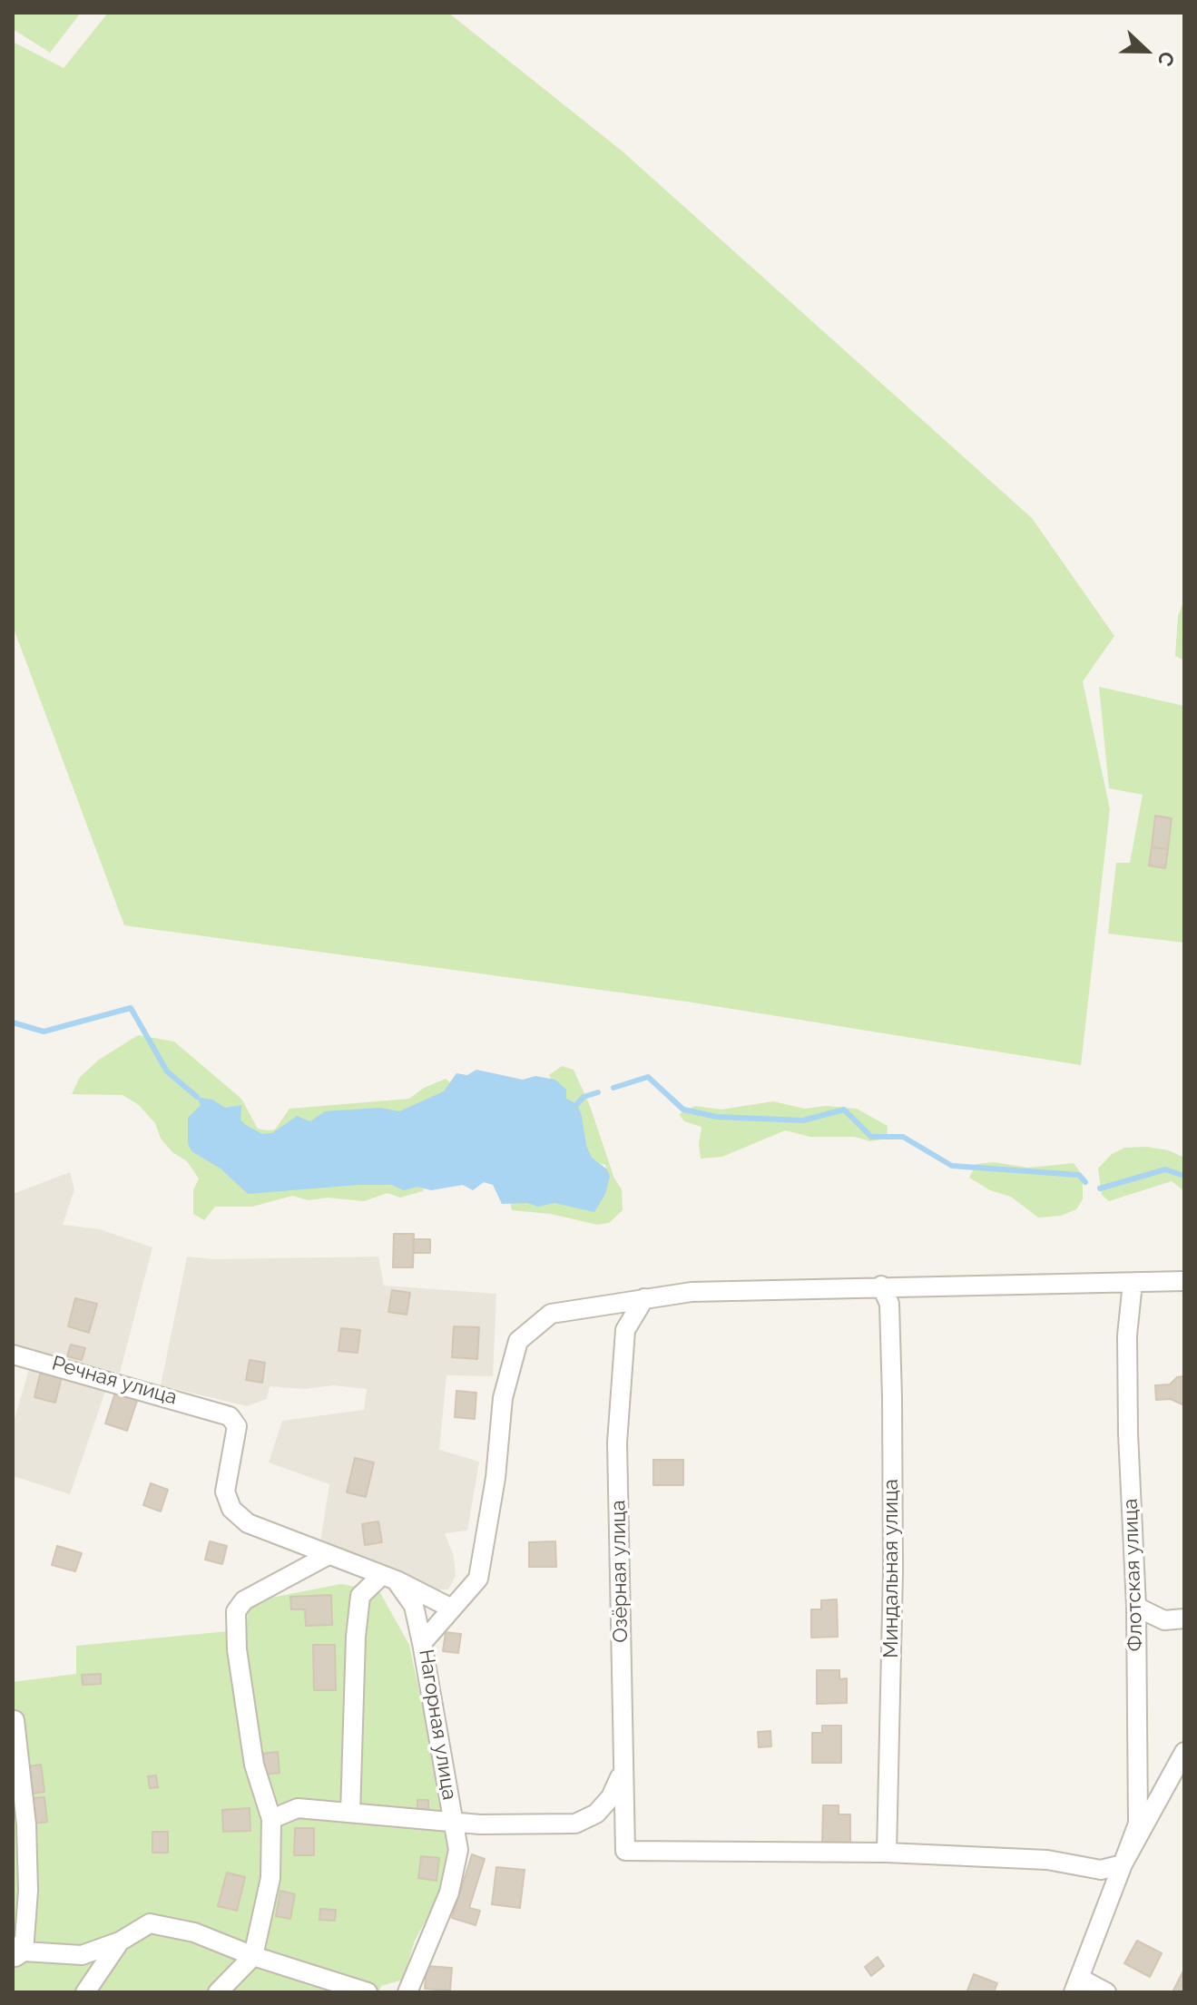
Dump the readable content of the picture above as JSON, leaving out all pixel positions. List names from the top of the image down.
{
  "streets": {
    "street": [
      "Речная улица",
      "Миндальная улица",
      "Озёрная улица",
      "Флотская улица",
      "Нагорная улица"
    ]
  },
  "crossings": [
    ["Миндальная улица", "Озёрная улица"],
    ["Озёрная улица", "Нагорная улица"]
  ],
  "north": "right"
}
